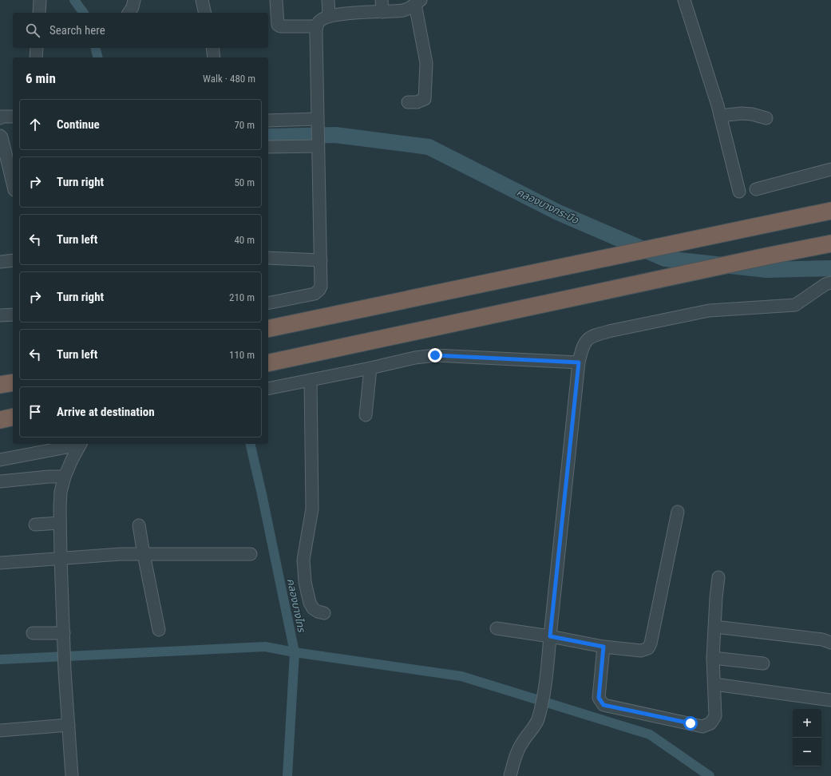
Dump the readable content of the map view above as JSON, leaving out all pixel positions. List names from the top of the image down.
{
  "water": ["คลองบางกระบือ", "คลองบางไทร"],
  "page": {
    "search": "Search here",
    "heading": ["6 min", "Walk · 480 m"],
    "list": [
      ["Continue", "70 m"],
      ["Turn right", "50 m"],
      ["Turn left", "40 m"],
      ["Turn right", "210 m"],
      ["Turn left", "110 m"],
      "Arrive at destination"
    ],
    "map_buttons": ["+", "−"]
  }
}
